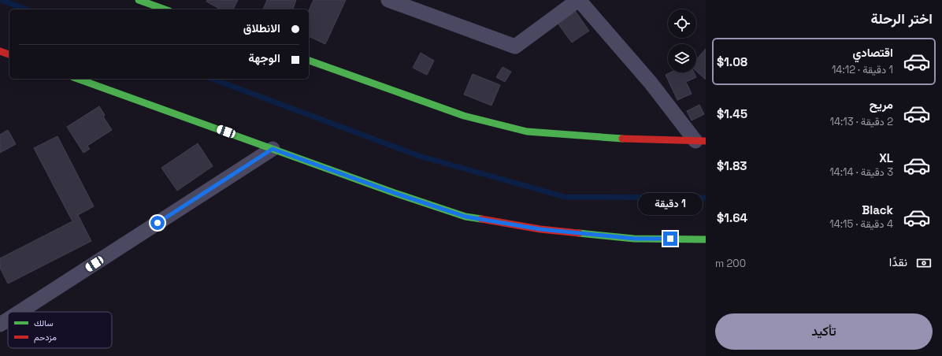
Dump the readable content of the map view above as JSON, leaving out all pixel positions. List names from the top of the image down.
{
  "legend": ["سالك", "مزدحم"],
  "page": {
    "heading": "اختر الرحلة",
    "banner": ["الانطلاق", "الوجهة"],
    "list": [
      {
        "name": "اقتصادي",
        "note": "1 دقيقة · 14:12",
        "value": "$1.08"
      },
      {
        "name": "مريح",
        "note": "2 دقيقة · 14:13",
        "value": "$1.45"
      },
      {
        "name": "XL",
        "note": "3 دقيقة · 14:14",
        "value": "$1.83"
      },
      {
        "name": "Black",
        "note": "4 دقيقة · 14:15",
        "value": "$1.64"
      }
    ],
    "bubble": "1 دقيقة",
    "pay": ["نقدًا", "200 m"],
    "buttons": "تأكيد"
  }
}
